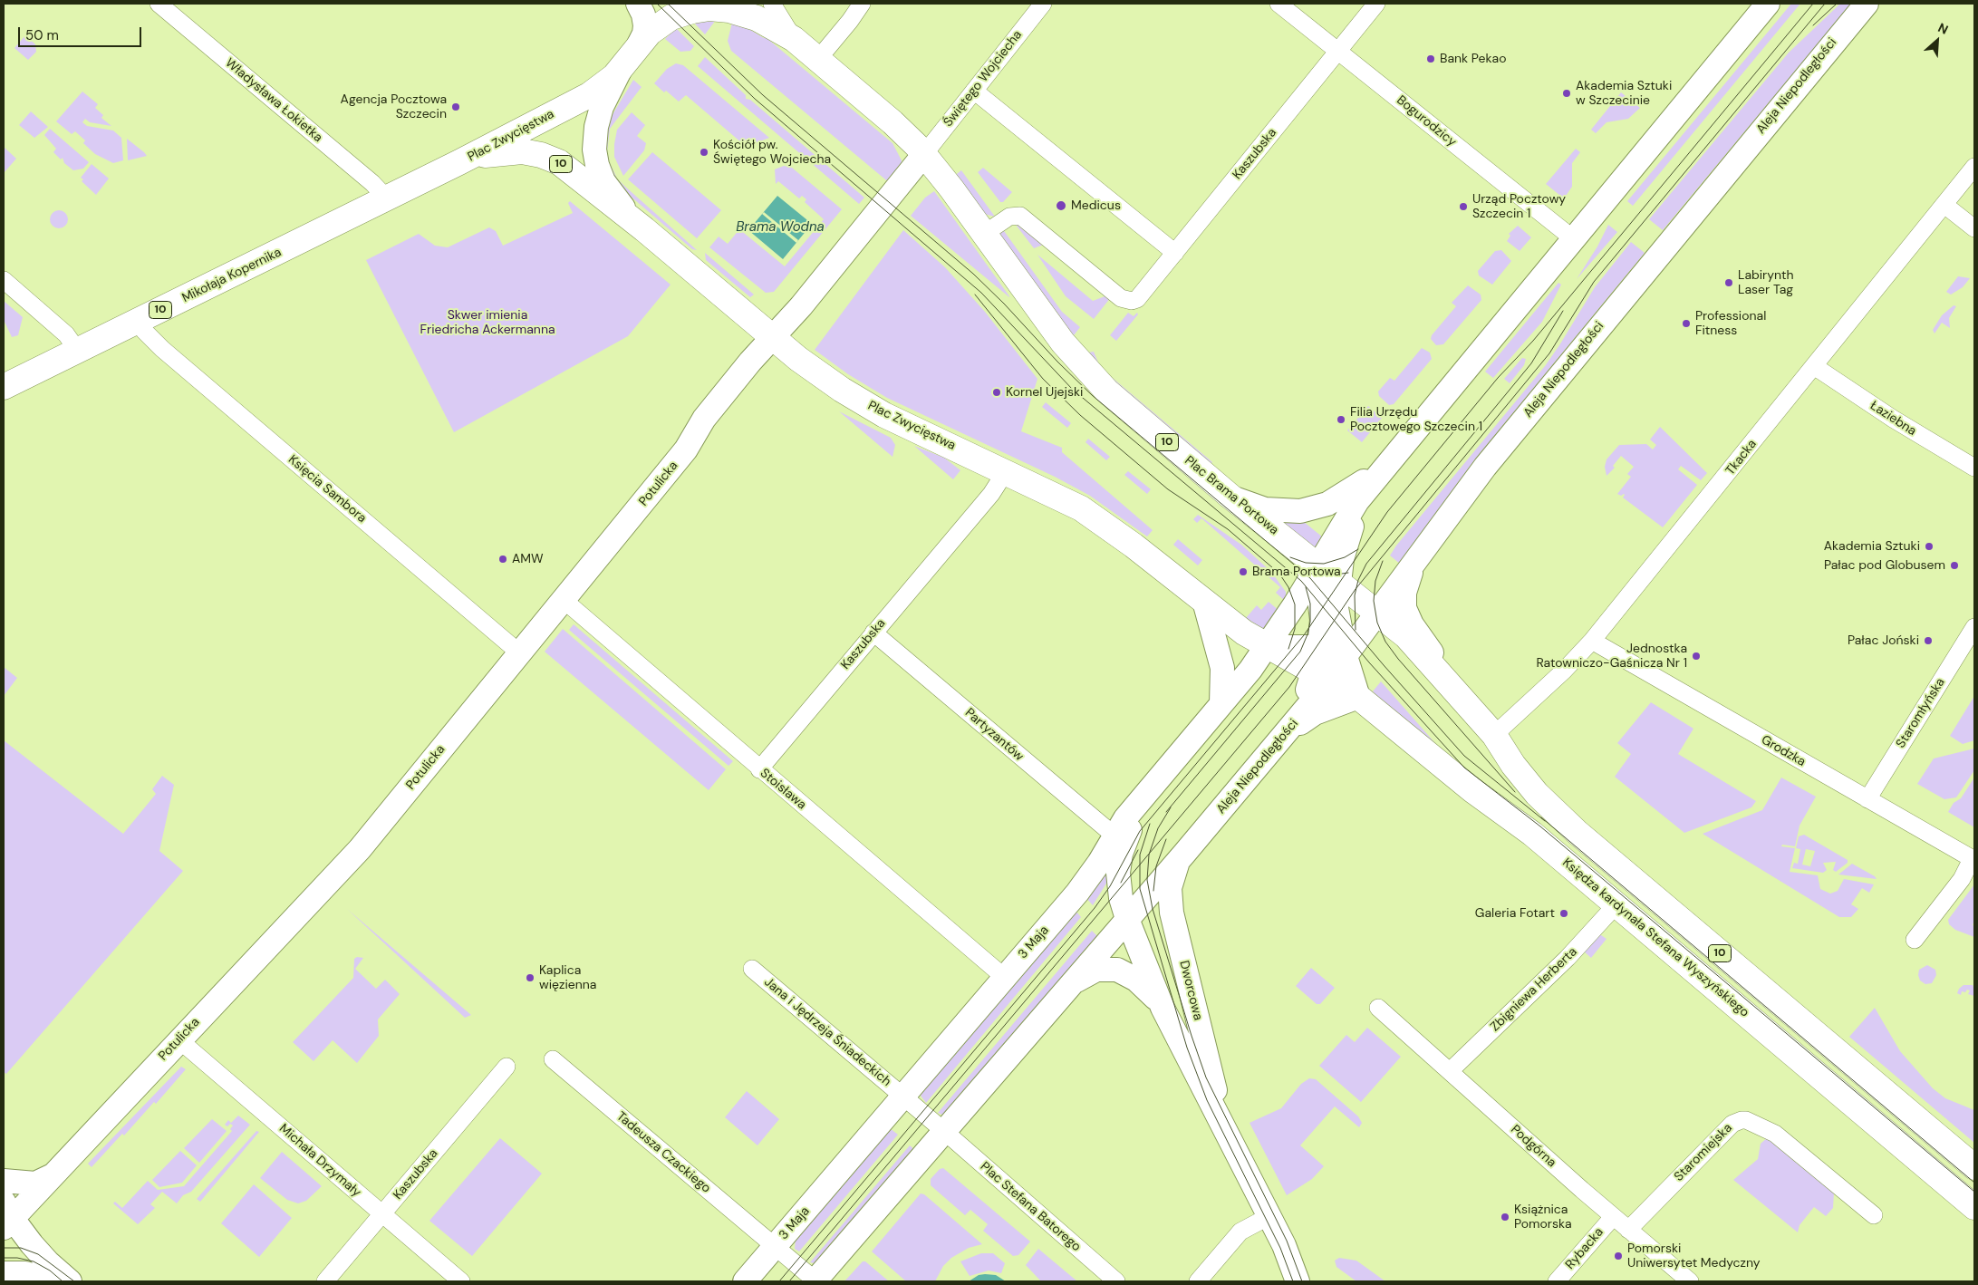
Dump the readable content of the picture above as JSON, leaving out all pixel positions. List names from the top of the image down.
{
  "streets": {
    "main road": [
      "Plac Zwycięstwa",
      "10",
      "Mikołaja Kopernika",
      "Plac Brama Portowa",
      "Księdza kardynała Stefana Wyszyńskiego"
    ],
    "street": [
      "Świętego Wojciecha",
      "Aleja Niepodległości",
      "Władysława Łokietka",
      "Bogurodzicy",
      "Kaszubska",
      "Łaziebna",
      "Tkacka",
      "Potulicka",
      "Księcia Sambora",
      "Staromłyńska",
      "Partyzantów",
      "Grodzka",
      "Stoisława",
      "3 Maja",
      "Zbigniewa Herberta",
      "Dworcowa",
      "Jana i Jędrzeja Śniadeckich",
      "Podgórna",
      "Tadeusza Czackiego",
      "Staromiejska",
      "Michała Drzymały",
      "Plac Stefana Batorego",
      "Rybacka"
    ]
  },
  "crossings": [
    ["Świętego Wojciecha", "Plac Zwycięstwa"],
    ["Aleja Niepodległości", "10"],
    ["Aleja Niepodległości", "Księdza kardynała Stefana Wyszyńskiego"],
    ["Aleja Niepodległości", "3 Maja"],
    ["Aleja Niepodległości", "Dworcowa"],
    ["Władysława Łokietka", "Mikołaja Kopernika"],
    ["Bogurodzicy", "Kaszubska"],
    ["Plac Zwycięstwa", "Kaszubska"],
    ["Plac Zwycięstwa", "10"],
    ["Plac Zwycięstwa", "Mikołaja Kopernika"],
    ["Plac Zwycięstwa", "Potulicka"],
    ["Plac Zwycięstwa", "Plac Brama Portowa"],
    ["Kaszubska", "10"],
    ["Kaszubska", "Partyzantów"],
    ["Kaszubska", "Stoisława"],
    ["Kaszubska", "Michała Drzymały"],
    ["10", "Tkacka"],
    ["10", "Plac Brama Portowa"],
    ["10", "Księdza kardynała Stefana Wyszyńskiego"],
    ["Mikołaja Kopernika", "Księcia Sambora"],
    ["Łaziebna", "Tkacka"],
    ["Tkacka", "Grodzka"],
    ["Potulicka", "Księcia Sambora"],
    ["Potulicka", "Stoisława"],
    ["Potulicka", "Michała Drzymały"],
    ["Staromłyńska", "Grodzka"],
    ["Partyzantów", "3 Maja"],
    ["Stoisława", "3 Maja"],
    ["Księdza kardynała Stefana Wyszyńskiego", "Zbigniewa Herberta"],
    ["3 Maja", "Dworcowa"],
    ["3 Maja", "Jana i Jędrzeja Śniadeckich"],
    ["3 Maja", "Tadeusza Czackiego"],
    ["3 Maja", "Plac Stefana Batorego"],
    ["Zbigniewa Herberta", "Podgórna"],
    ["Podgórna", "Staromiejska"],
    ["Podgórna", "Rybacka"]
  ],
  "water": ["Brama Wodna"],
  "parks": ["Skwer imienia Friedricha Ackermanna"],
  "places": [
    "Bank Pekao",
    "Akademia Sztuki w Szczecinie",
    "Agencja Pocztowa Szczecin",
    "Kościół pw. Świętego Wojciecha",
    "Medicus",
    "Urząd Pocztowy Szczecin 1",
    "Labirynth Laser Tag",
    "Professional Fitness",
    "Kornel Ujejski",
    "Filia Urzędu Pocztowego Szczecin 1",
    "Akademia Sztuki",
    "AMW",
    "Pałac pod Globusem",
    "Brama Portowa",
    "Pałac Joński",
    "Jednostka Ratowniczo-Gaśnicza Nr 1",
    "Galeria Fotart",
    "Kaplica więzienna",
    "Książnica Pomorska",
    "Pomorski Uniwersytet Medyczny"
  ],
  "scale_bar": "50 m",
  "north": "top right"
}
